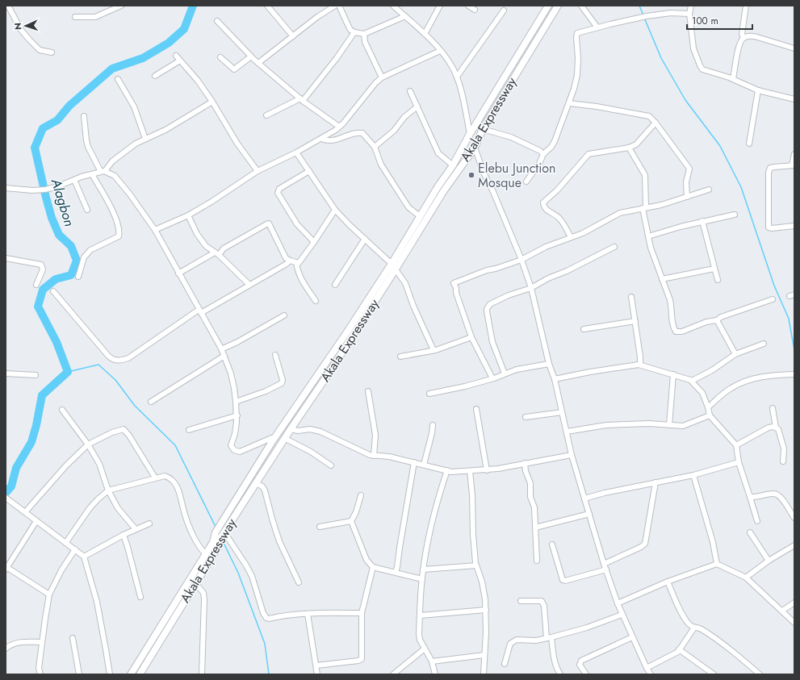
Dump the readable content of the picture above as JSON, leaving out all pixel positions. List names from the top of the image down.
{
  "streets": {
    "main road": ["Akala Expressway"]
  },
  "water": ["Alagbon"],
  "places": ["Elebu Junction Mosque"],
  "scale_bar": "100 m",
  "north": "left"
}
